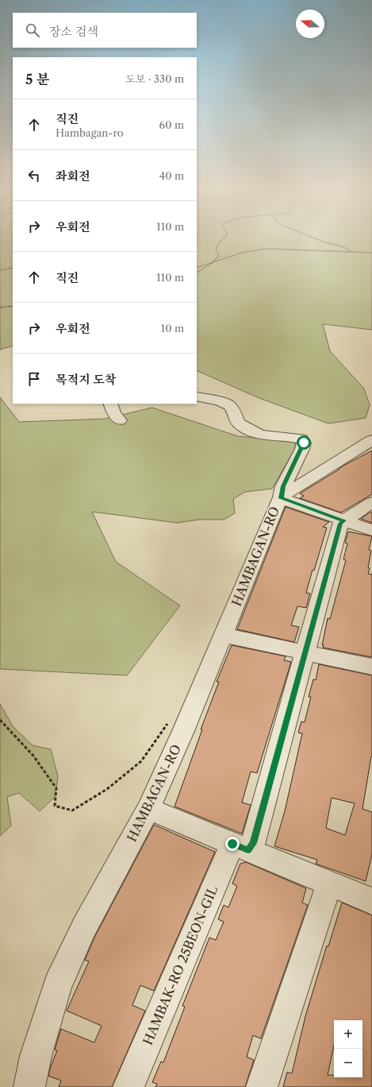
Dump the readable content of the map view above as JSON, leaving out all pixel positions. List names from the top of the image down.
{
  "streets": {
    "lane": ["HAMBAGAN-RO", "HAMBAK-RO 25BEON-GIL"]
  },
  "north": "left",
  "page": {
    "search": "장소 검색",
    "heading": ["5 분", "도보 · 330 m"],
    "list": [
      ["직진", "Hambagan-ro", "60 m"],
      ["좌회전", "40 m"],
      ["우회전", "110 m"],
      ["직진", "110 m"],
      ["우회전", "10 m"],
      "목적지 도착"
    ],
    "map_buttons": ["+", "−"]
  }
}
